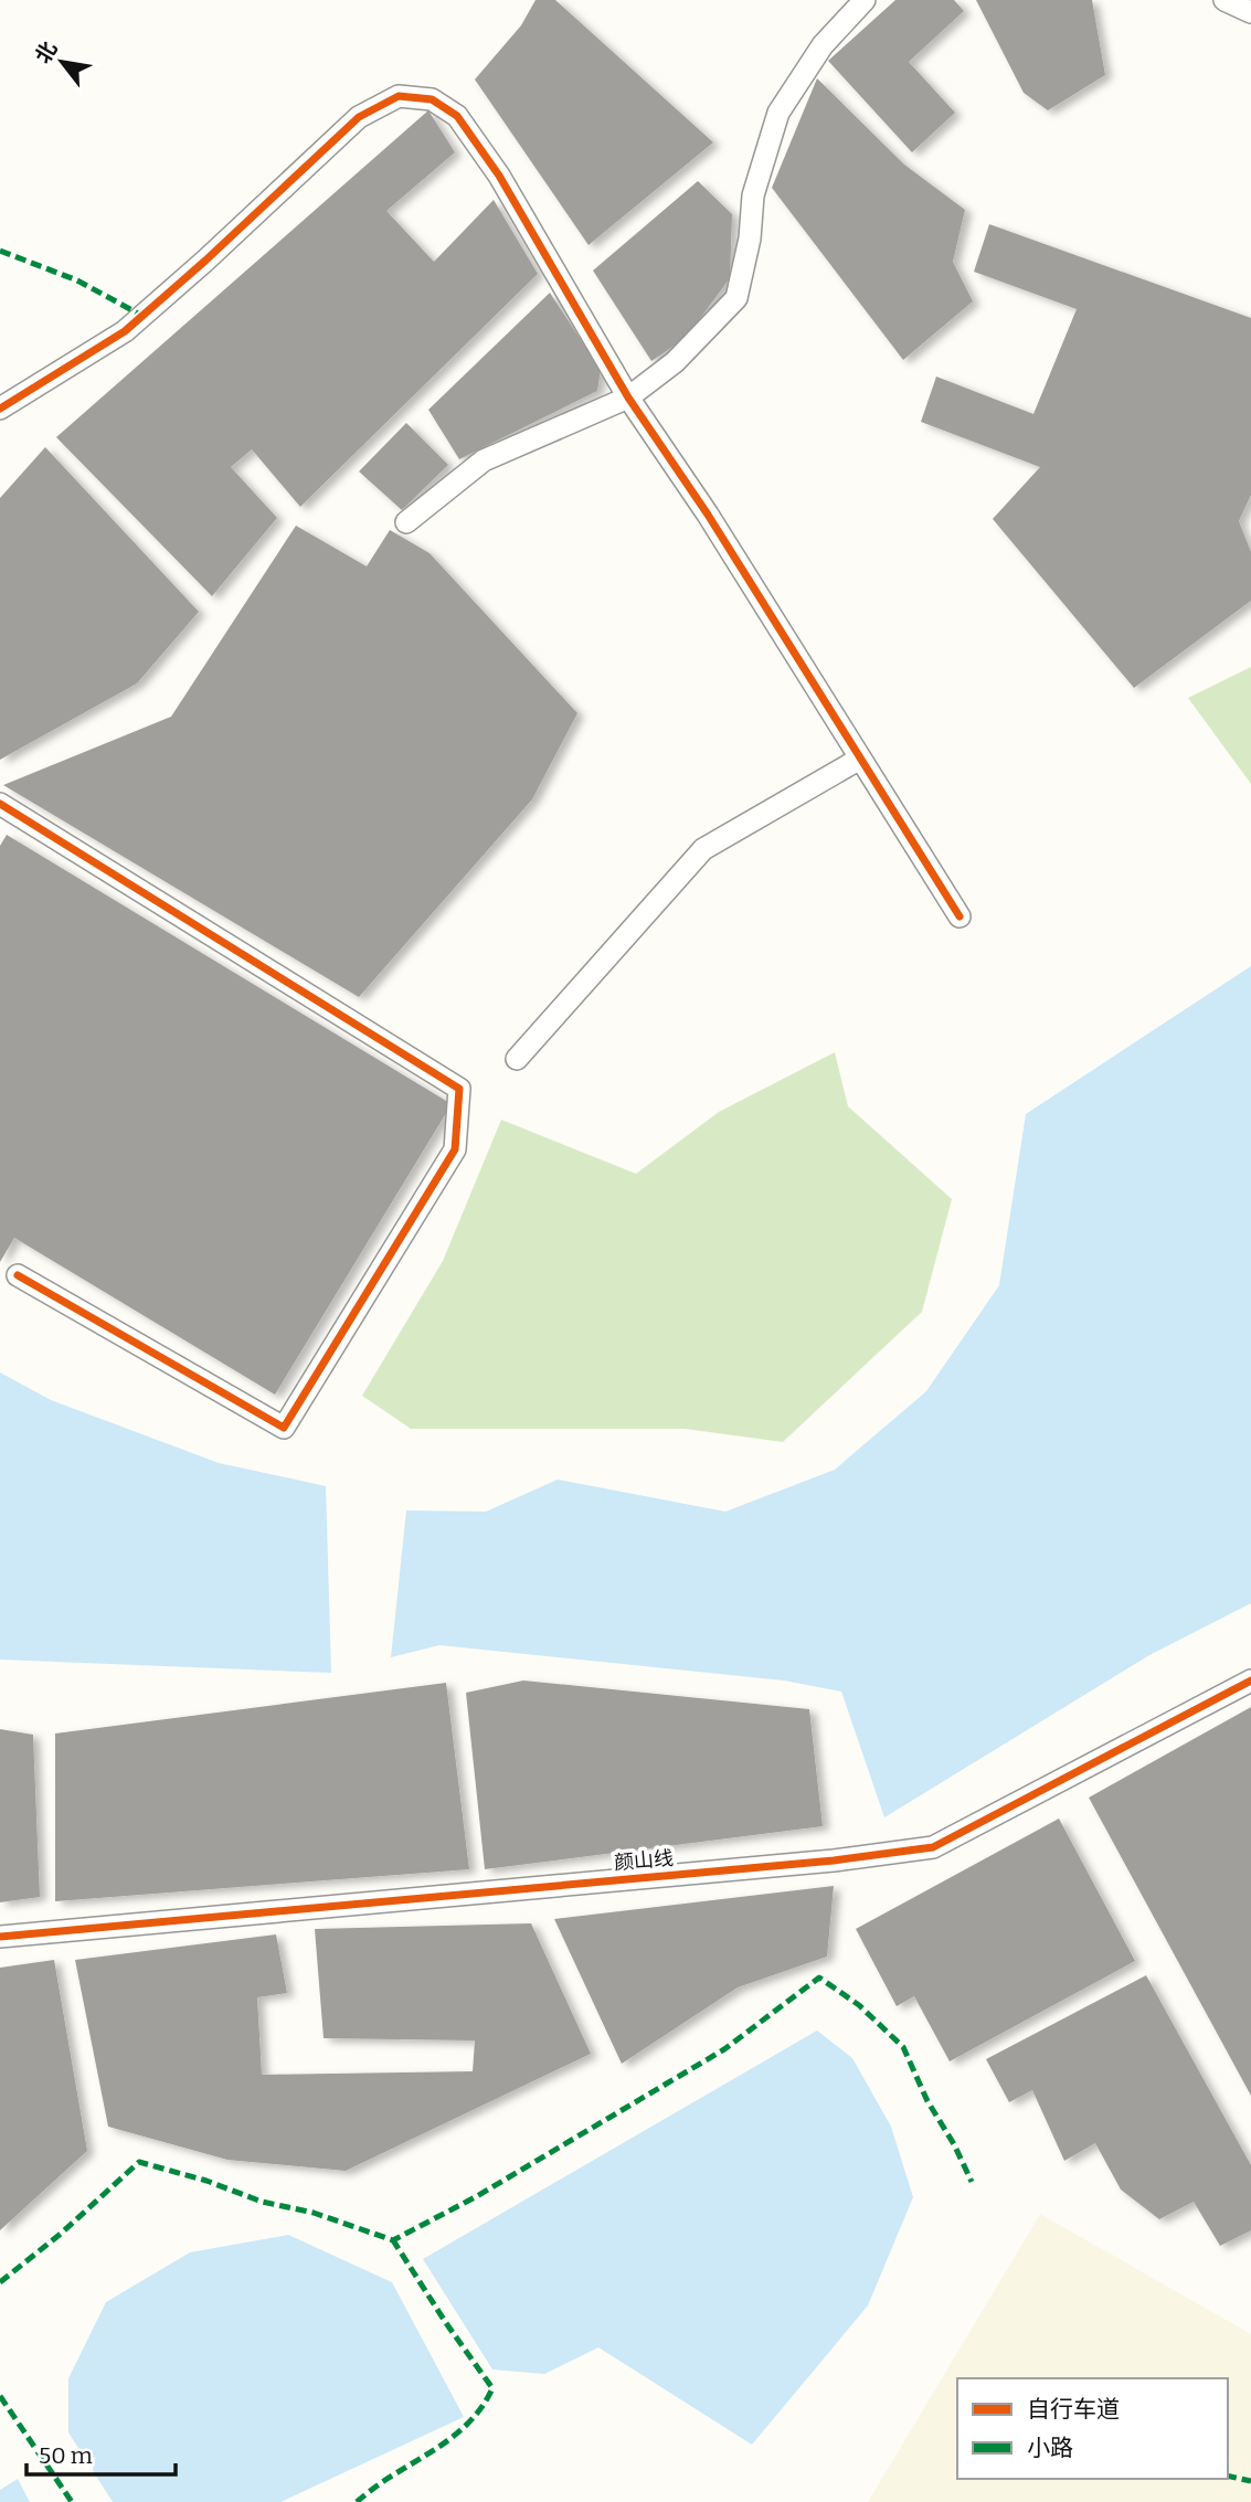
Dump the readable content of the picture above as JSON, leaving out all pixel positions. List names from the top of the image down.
{
  "streets": {
    "street": ["颜山线"]
  },
  "legend": ["自行车道", "小路"],
  "scale_bar": "50 m",
  "north": "top left"
}
